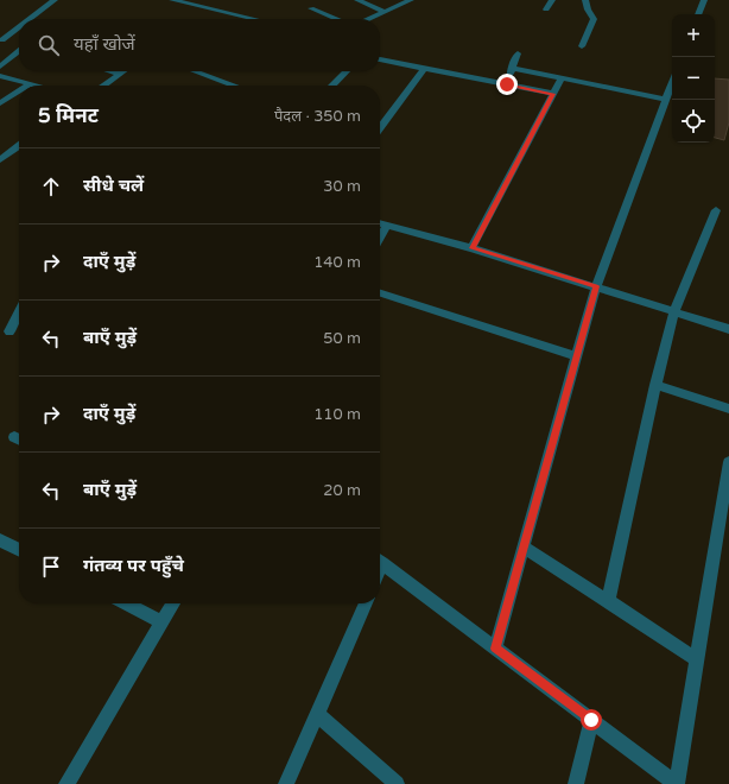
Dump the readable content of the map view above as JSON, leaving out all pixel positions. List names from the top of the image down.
{
  "page": {
    "map_buttons": ["+", "−"],
    "search": "यहाँ खोजें",
    "heading": ["5 मिनट", "पैदल · 350 m"],
    "list": [
      ["सीधे चलें", "30 m"],
      ["दाएँ मुड़ें", "140 m"],
      ["बाएँ मुड़ें", "50 m"],
      ["दाएँ मुड़ें", "110 m"],
      ["बाएँ मुड़ें", "20 m"],
      "गंतव्य पर पहुँचे"
    ]
  }
}
